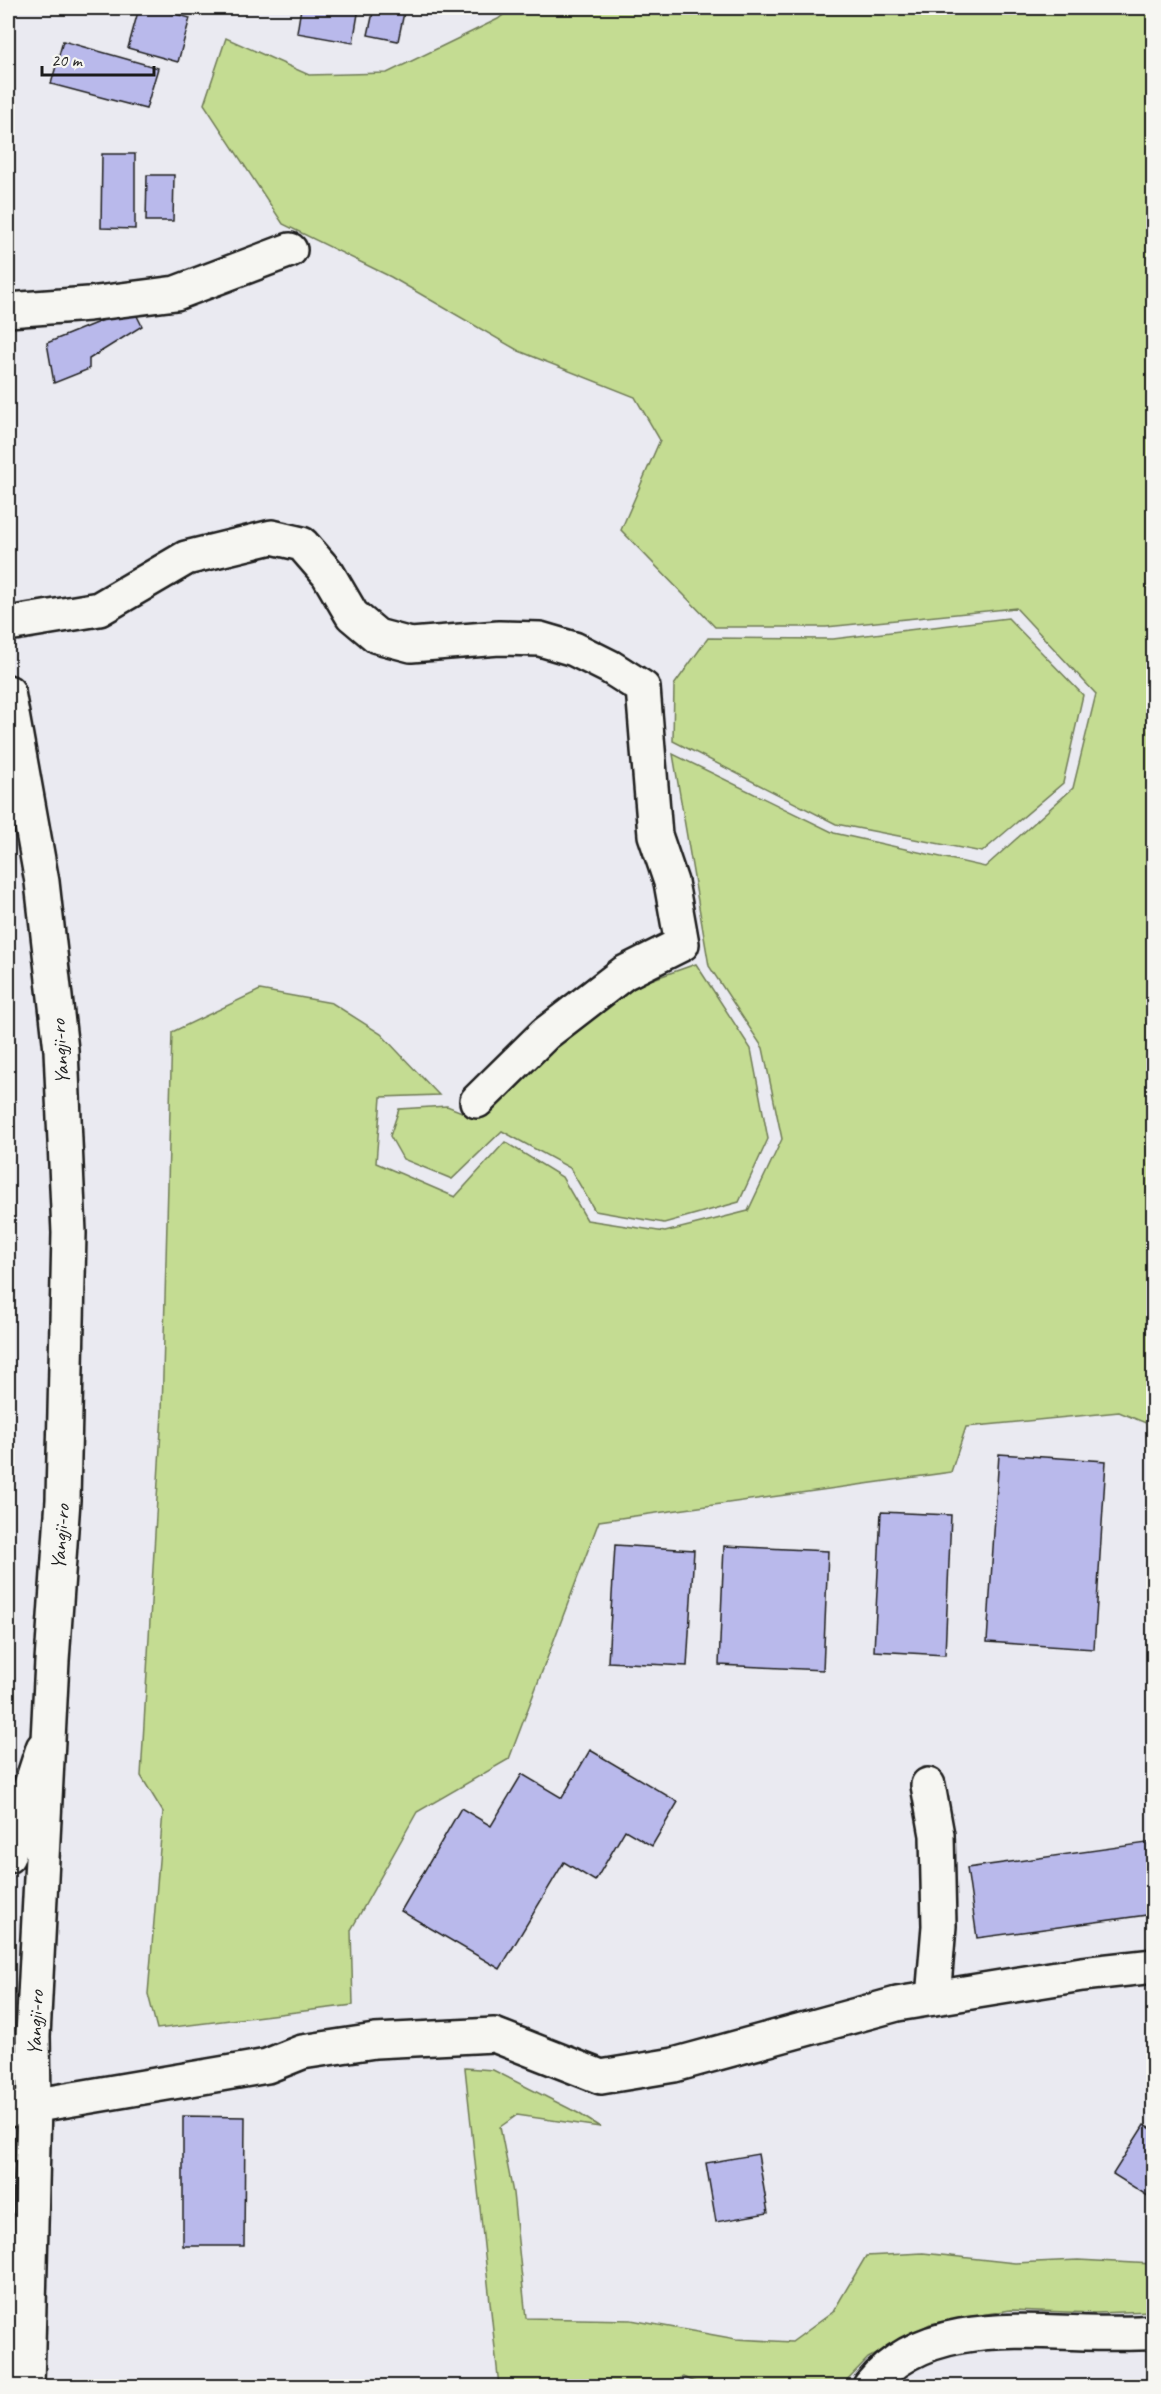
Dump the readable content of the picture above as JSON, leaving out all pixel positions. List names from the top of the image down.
{
  "streets": {
    "street": ["Yangji-ro"]
  },
  "scale_bar": "20 m"
}
